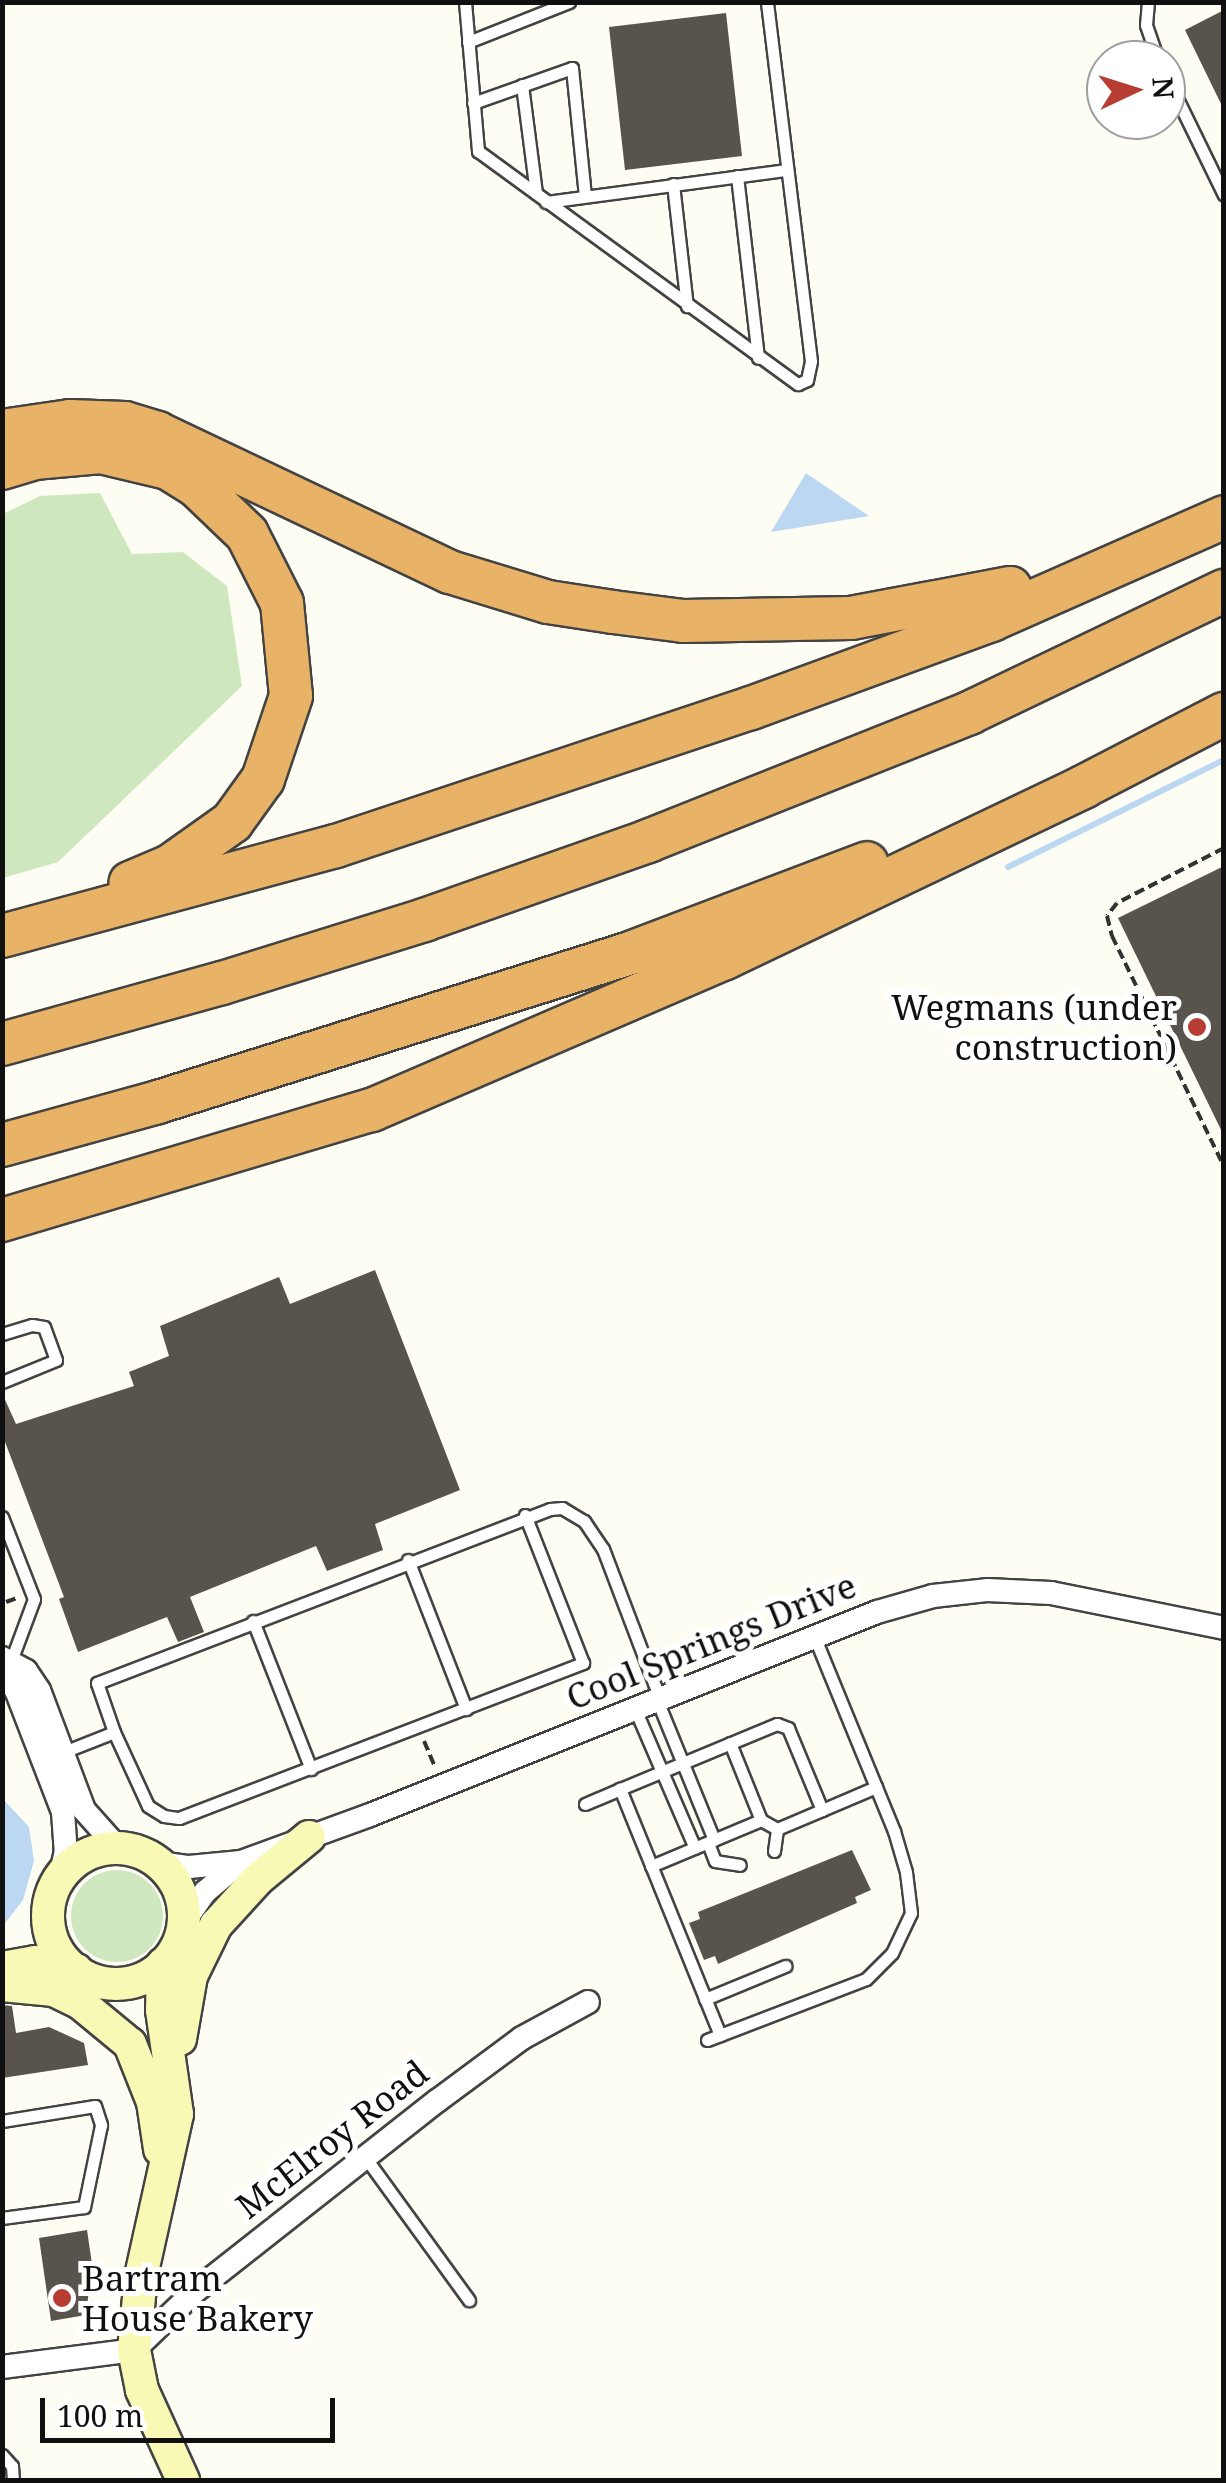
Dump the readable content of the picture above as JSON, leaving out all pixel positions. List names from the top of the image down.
{
  "streets": {
    "street": ["Cool Springs Drive", "McElroy Road"]
  },
  "places": ["Wegmans (under construction)", "Bartram House Bakery"],
  "scale_bar": "100 m",
  "north": "right"
}
